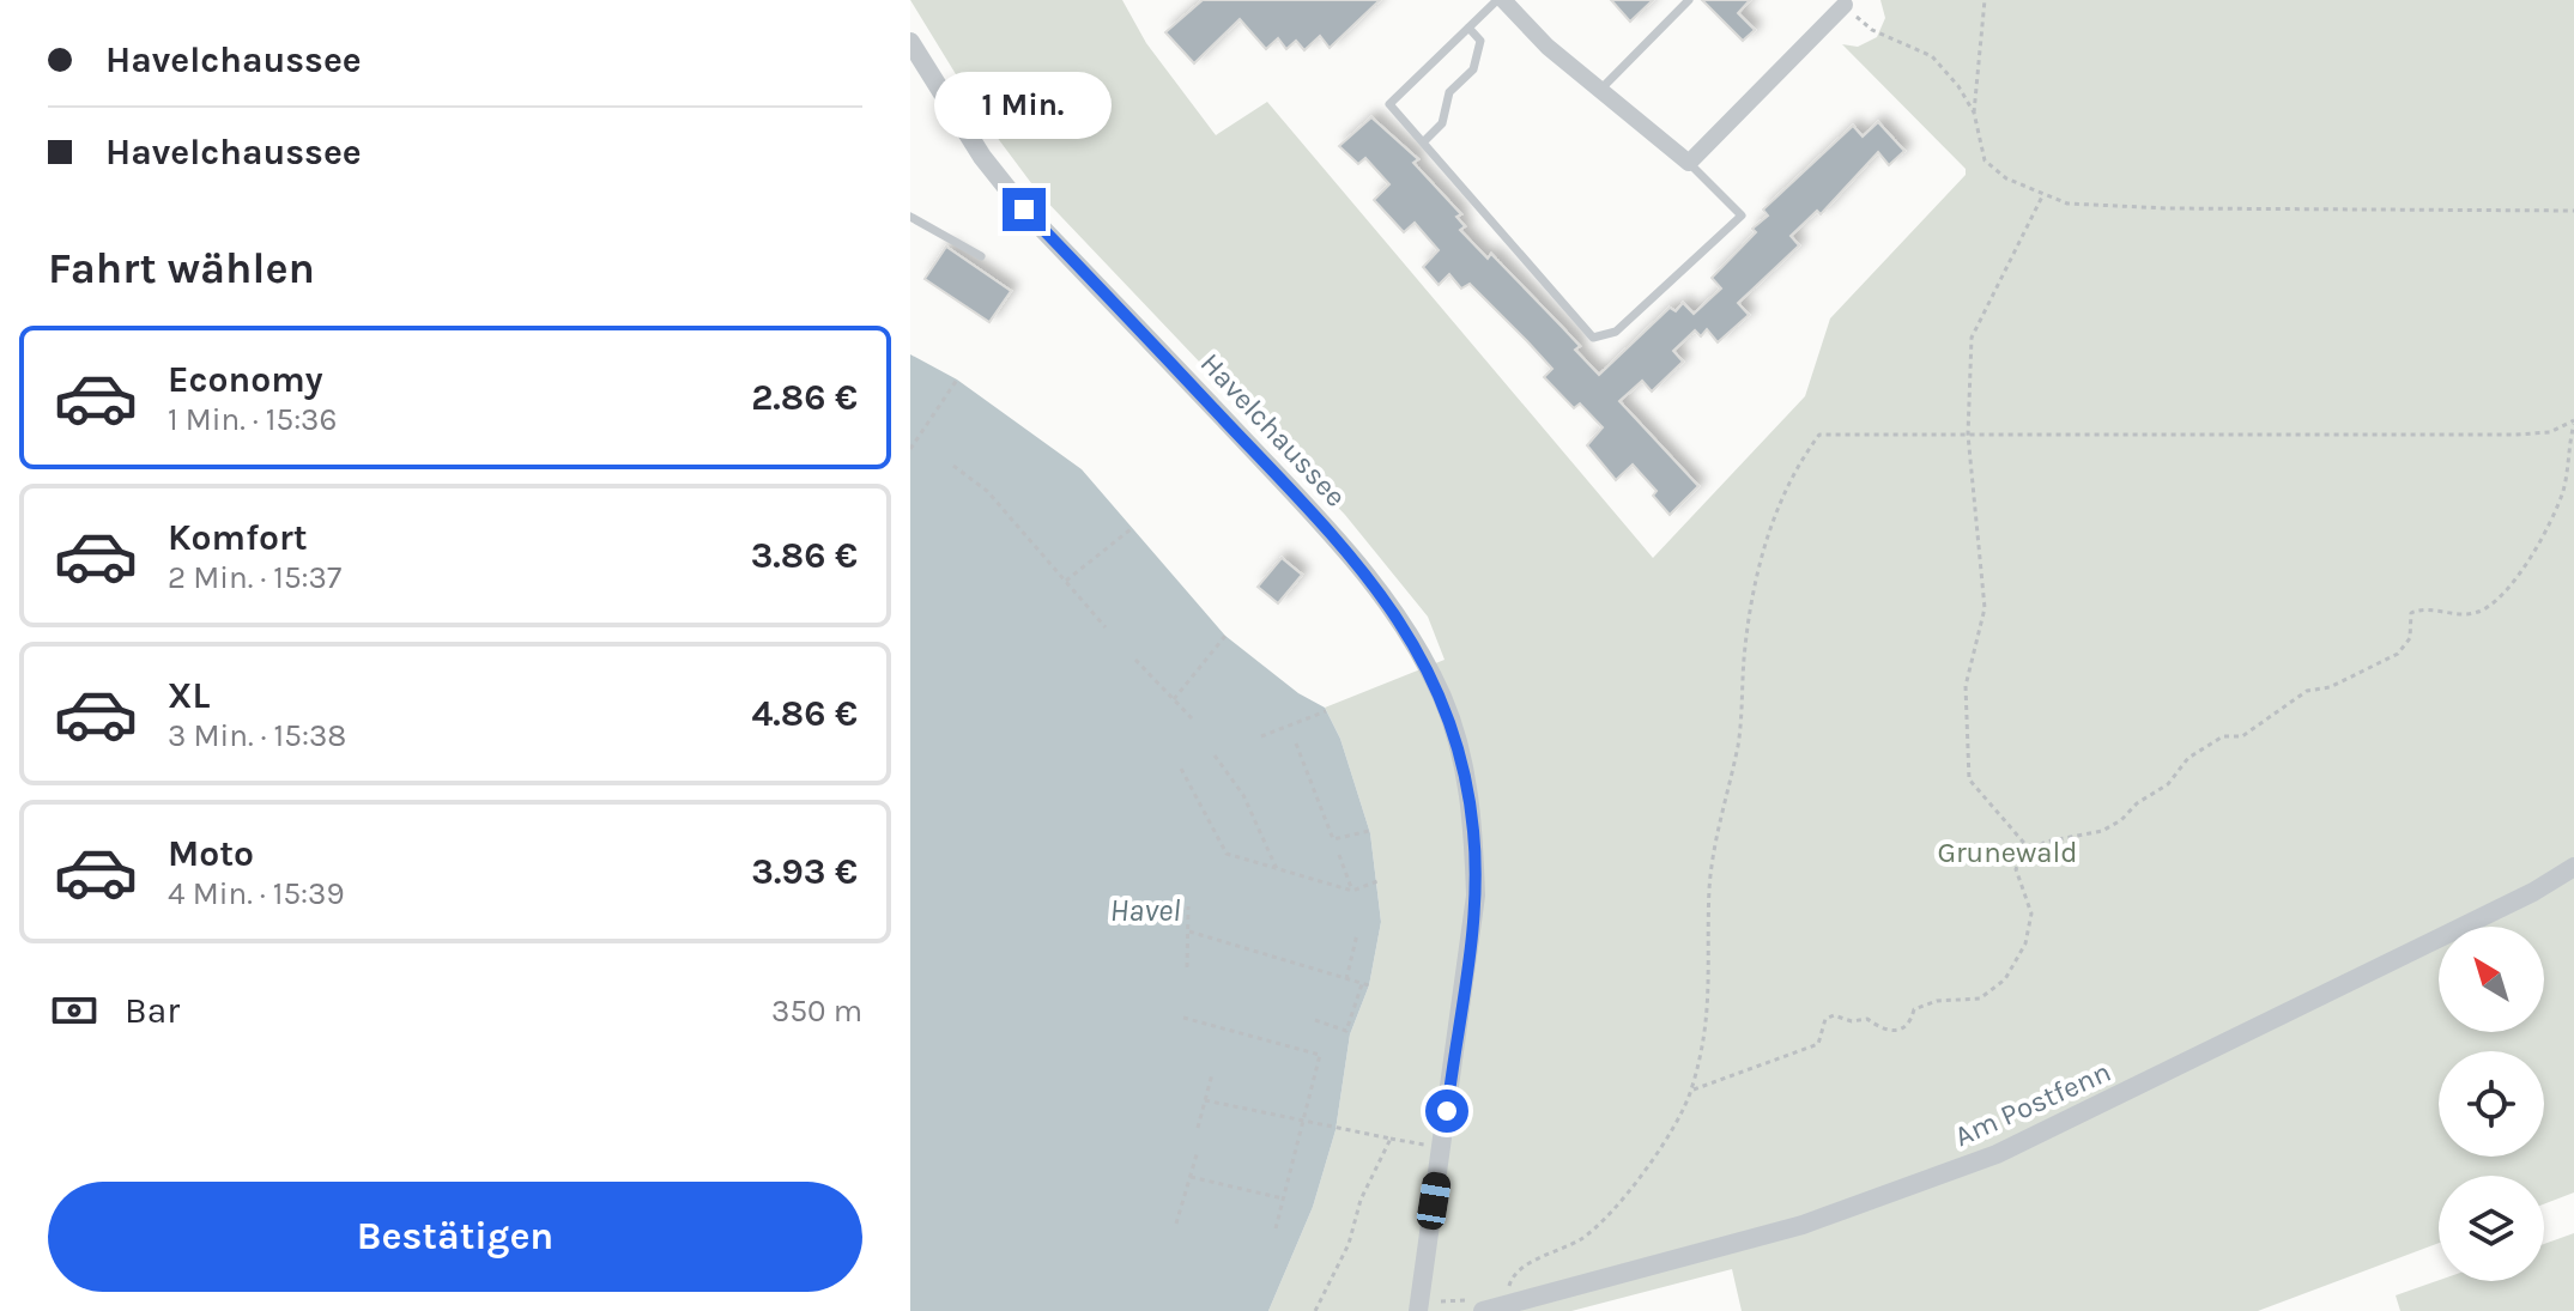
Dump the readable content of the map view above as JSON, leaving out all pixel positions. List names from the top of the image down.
{
  "streets": {
    "street": ["Havelchaussee", "Am Postfenn"]
  },
  "water": ["Havel"],
  "parks": ["Grunewald"],
  "north": "top left",
  "page": {
    "banner": ["Havelchaussee", "Havelchaussee"],
    "bubble": "1 Min.",
    "heading": "Fahrt wählen",
    "list": [
      {
        "name": "Economy",
        "note": "1 Min. · 15:36",
        "value": "2.86 €"
      },
      {
        "name": "Komfort",
        "note": "2 Min. · 15:37",
        "value": "3.86 €"
      },
      {
        "name": "XL",
        "note": "3 Min. · 15:38",
        "value": "4.86 €"
      },
      {
        "name": "Moto",
        "note": "4 Min. · 15:39",
        "value": "3.93 €"
      }
    ],
    "pay": ["Bar", "350 m"],
    "buttons": "Bestätigen"
  }
}
